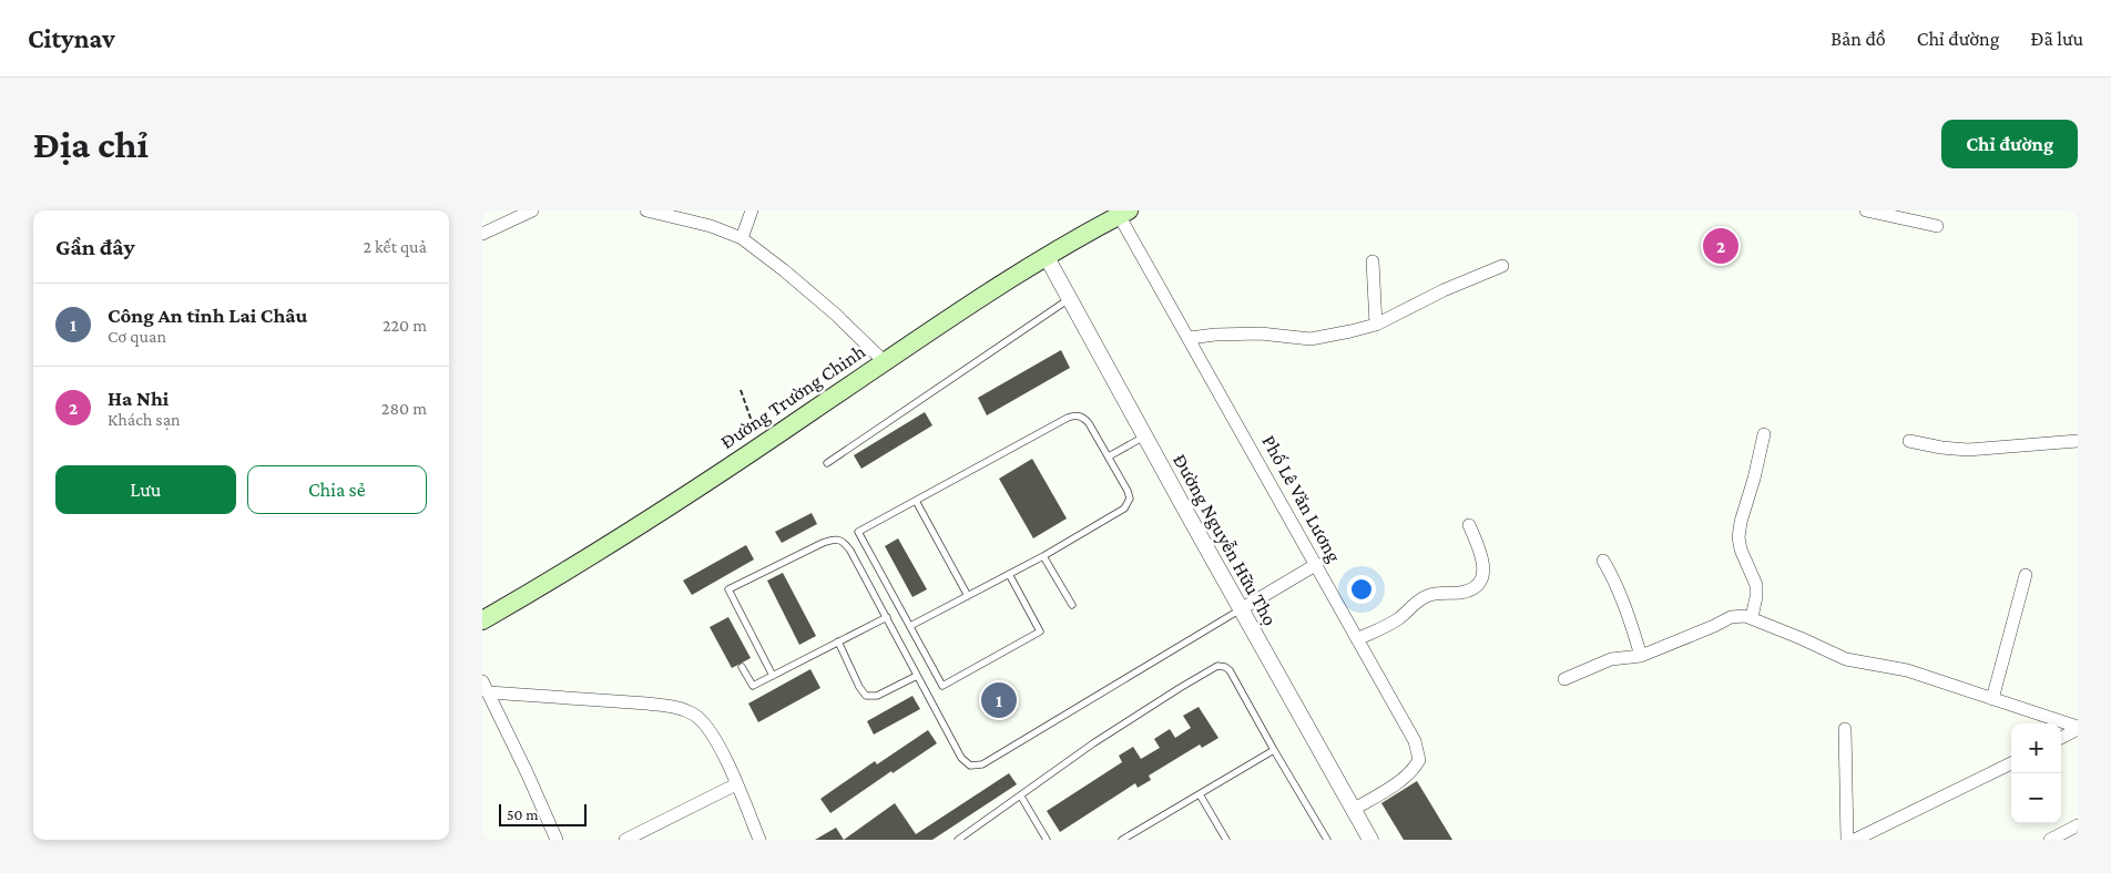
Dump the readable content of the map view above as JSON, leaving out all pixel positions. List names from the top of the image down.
{
  "streets": {
    "main road": ["Đường Trường Chinh"],
    "street": ["Phố Lê Văn Lương", "Đường Nguyễn Hữu Thọ"]
  },
  "crossings": [
    ["Đường Trường Chinh", "Phố Lê Văn Lương"],
    ["Đường Trường Chinh", "Đường Nguyễn Hữu Thọ"],
    ["Phố Lê Văn Lương", "Đường Nguyễn Hữu Thọ"]
  ],
  "scale_bar": "50 m",
  "page": {
    "header": "Citynav",
    "nav": ["Bản đồ", "Chỉ đường", "Đã lưu"],
    "buttons": [
      "Chỉ đường",
      ["Lưu", "Chia sẻ"]
    ],
    "title": "Địa chỉ",
    "heading": ["Gần đây", "2 kết quả"],
    "pins": ["2", "1"],
    "list": [
      {
        "mark": "1",
        "name": "Công An tỉnh Lai Châu",
        "note": "Cơ quan",
        "value": "220 m"
      },
      {
        "mark": "2",
        "name": "Ha Nhi",
        "note": "Khách sạn",
        "value": "280 m"
      }
    ],
    "map_buttons": ["+", "−"],
    "scale": "50 m"
  }
}
